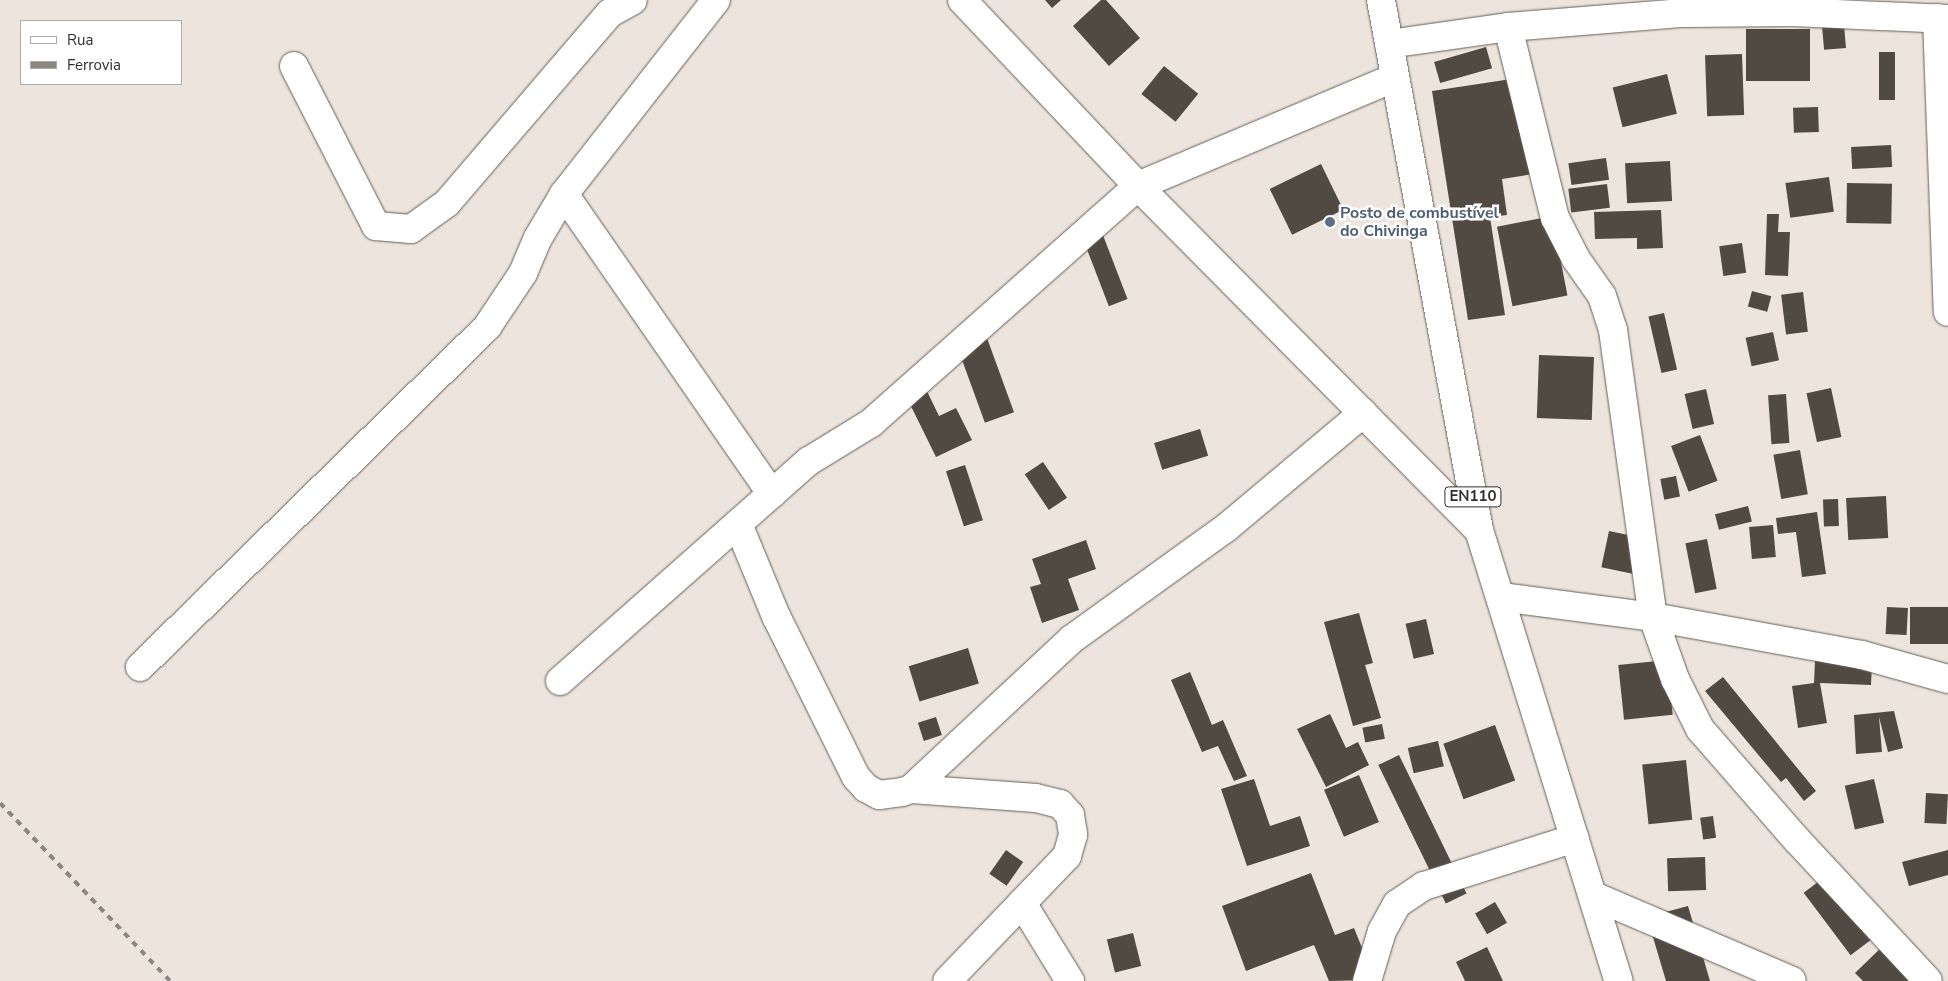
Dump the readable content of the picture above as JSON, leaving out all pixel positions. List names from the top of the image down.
{
  "streets": {
    "street": ["EN110"]
  },
  "places": ["Posto de combustível do Chivinga"],
  "legend": ["Rua", "Ferrovia"]
}
